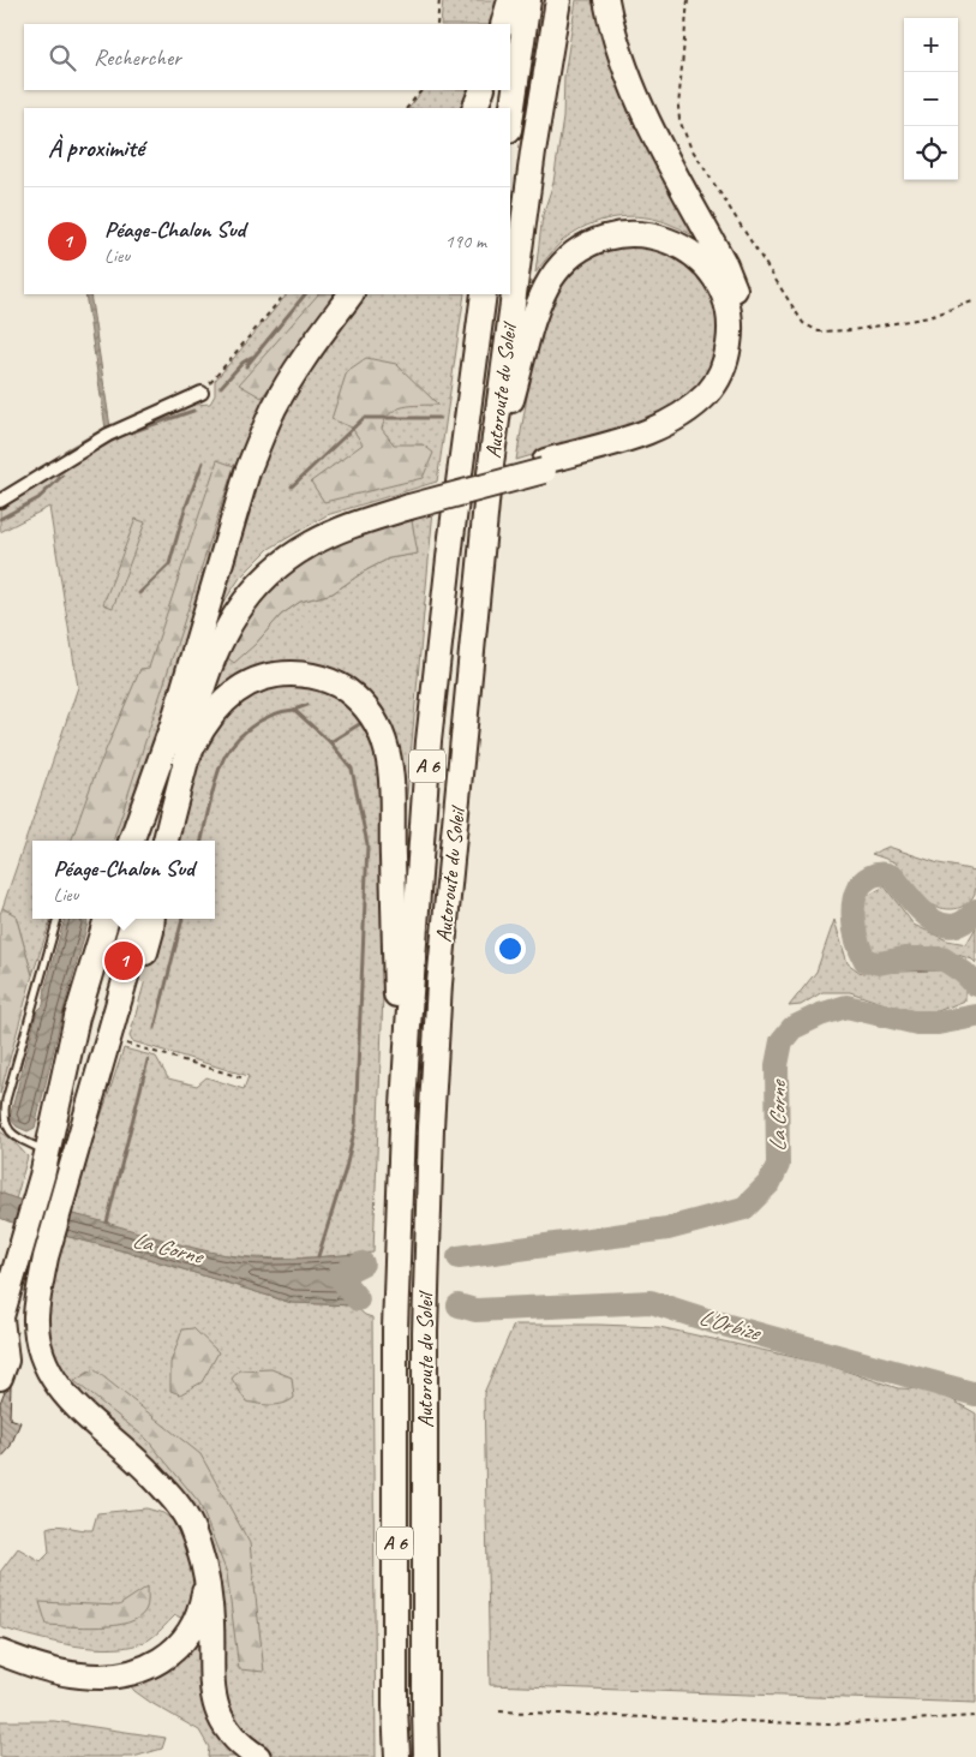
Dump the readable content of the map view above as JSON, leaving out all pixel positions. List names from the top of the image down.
{
  "streets": {
    "highway": ["Autoroute du Soleil", "A 6"]
  },
  "water": ["La Corne", "L'Orbize"],
  "page": {
    "map_buttons": ["+", "−"],
    "search": "Rechercher",
    "heading": "À proximité",
    "list": [
      {
        "mark": "1",
        "name": "Péage-Chalon Sud",
        "note": "Lieu",
        "value": "190 m"
      }
    ],
    "popup": ["Péage-Chalon Sud", "Lieu"],
    "pins": "1"
  }
}
